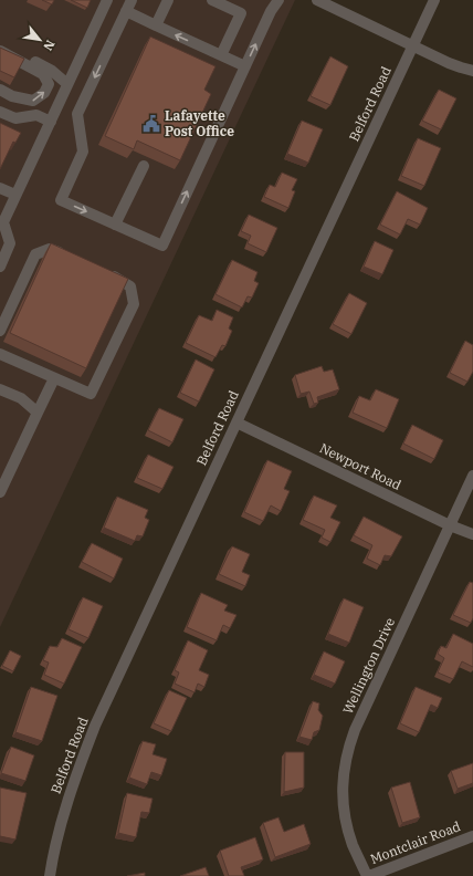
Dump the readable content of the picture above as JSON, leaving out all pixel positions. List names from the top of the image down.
{
  "streets": {
    "street": [
      "Belford Road",
      "Newport Road",
      "Wellington Drive",
      "Montclair Road"
    ]
  },
  "crossings": [
    ["Belford Road", "Newport Road"],
    ["Newport Road", "Wellington Drive"],
    ["Wellington Drive", "Montclair Road"]
  ],
  "places": {
    "public building": ["Lafayette Post Office"]
  },
  "north": "bottom right"
}
